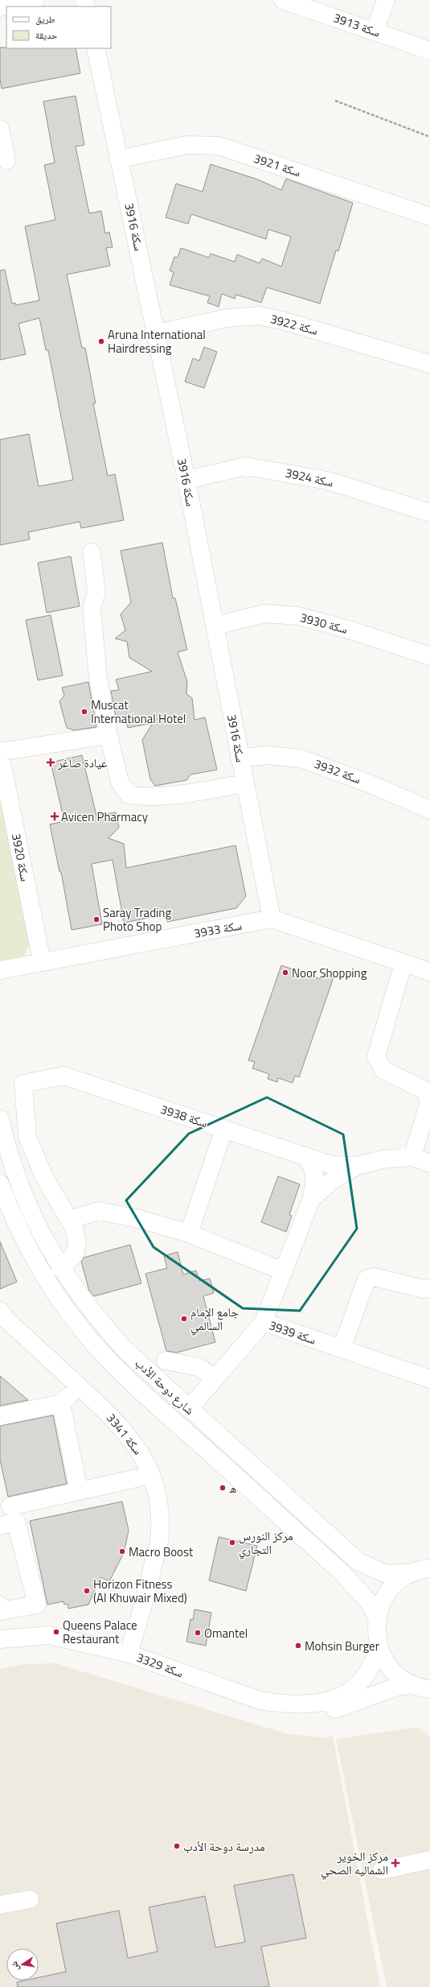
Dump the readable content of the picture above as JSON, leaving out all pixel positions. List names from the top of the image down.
{
  "streets": {
    "street": [
      "سكة 3913",
      "سكة 3921",
      "سكة 3916",
      "سكة 3922",
      "سكة 3924",
      "سكة 3930",
      "سكة 3932",
      "سكة 3920",
      "سكة 3933",
      "سكة 3938",
      "سكة 3939",
      "شارع دوحة الأدب",
      "سكة 3341",
      "سكة 3329"
    ]
  },
  "crossings": [
    ["سكة 3921", "سكة 3916"],
    ["سكة 3916", "سكة 3922"],
    ["سكة 3916", "سكة 3924"],
    ["سكة 3916", "سكة 3930"],
    ["سكة 3916", "سكة 3932"],
    ["سكة 3916", "سكة 3933"],
    ["سكة 3920", "سكة 3933"],
    ["سكة 3938", "سكة 3939"],
    ["سكة 3939", "شارع دوحة الأدب"],
    ["سكة 3341", "سكة 3329"]
  ],
  "places": {
    "other": [
      "Aruna International Hairdressing",
      "Muscat International Hotel",
      "Saray Trading Photo Shop",
      "Noor Shopping",
      "جامع الإمام السالمي",
      "ه",
      "مركز النورس التجاري",
      "Macro Boost",
      "Horizon Fitness (Al Khuwair Mixed)",
      "Queens Palace Restaurant",
      "Omantel",
      "Mohsin Burger",
      "مدرسة دوحة الأدب"
    ],
    "health": ["عيادة صاغر", "Avicen Pharmacy", "مركز الخوير الشماليه الصحي"]
  },
  "legend": ["طريق", "حديقة"],
  "north": "left"
}
